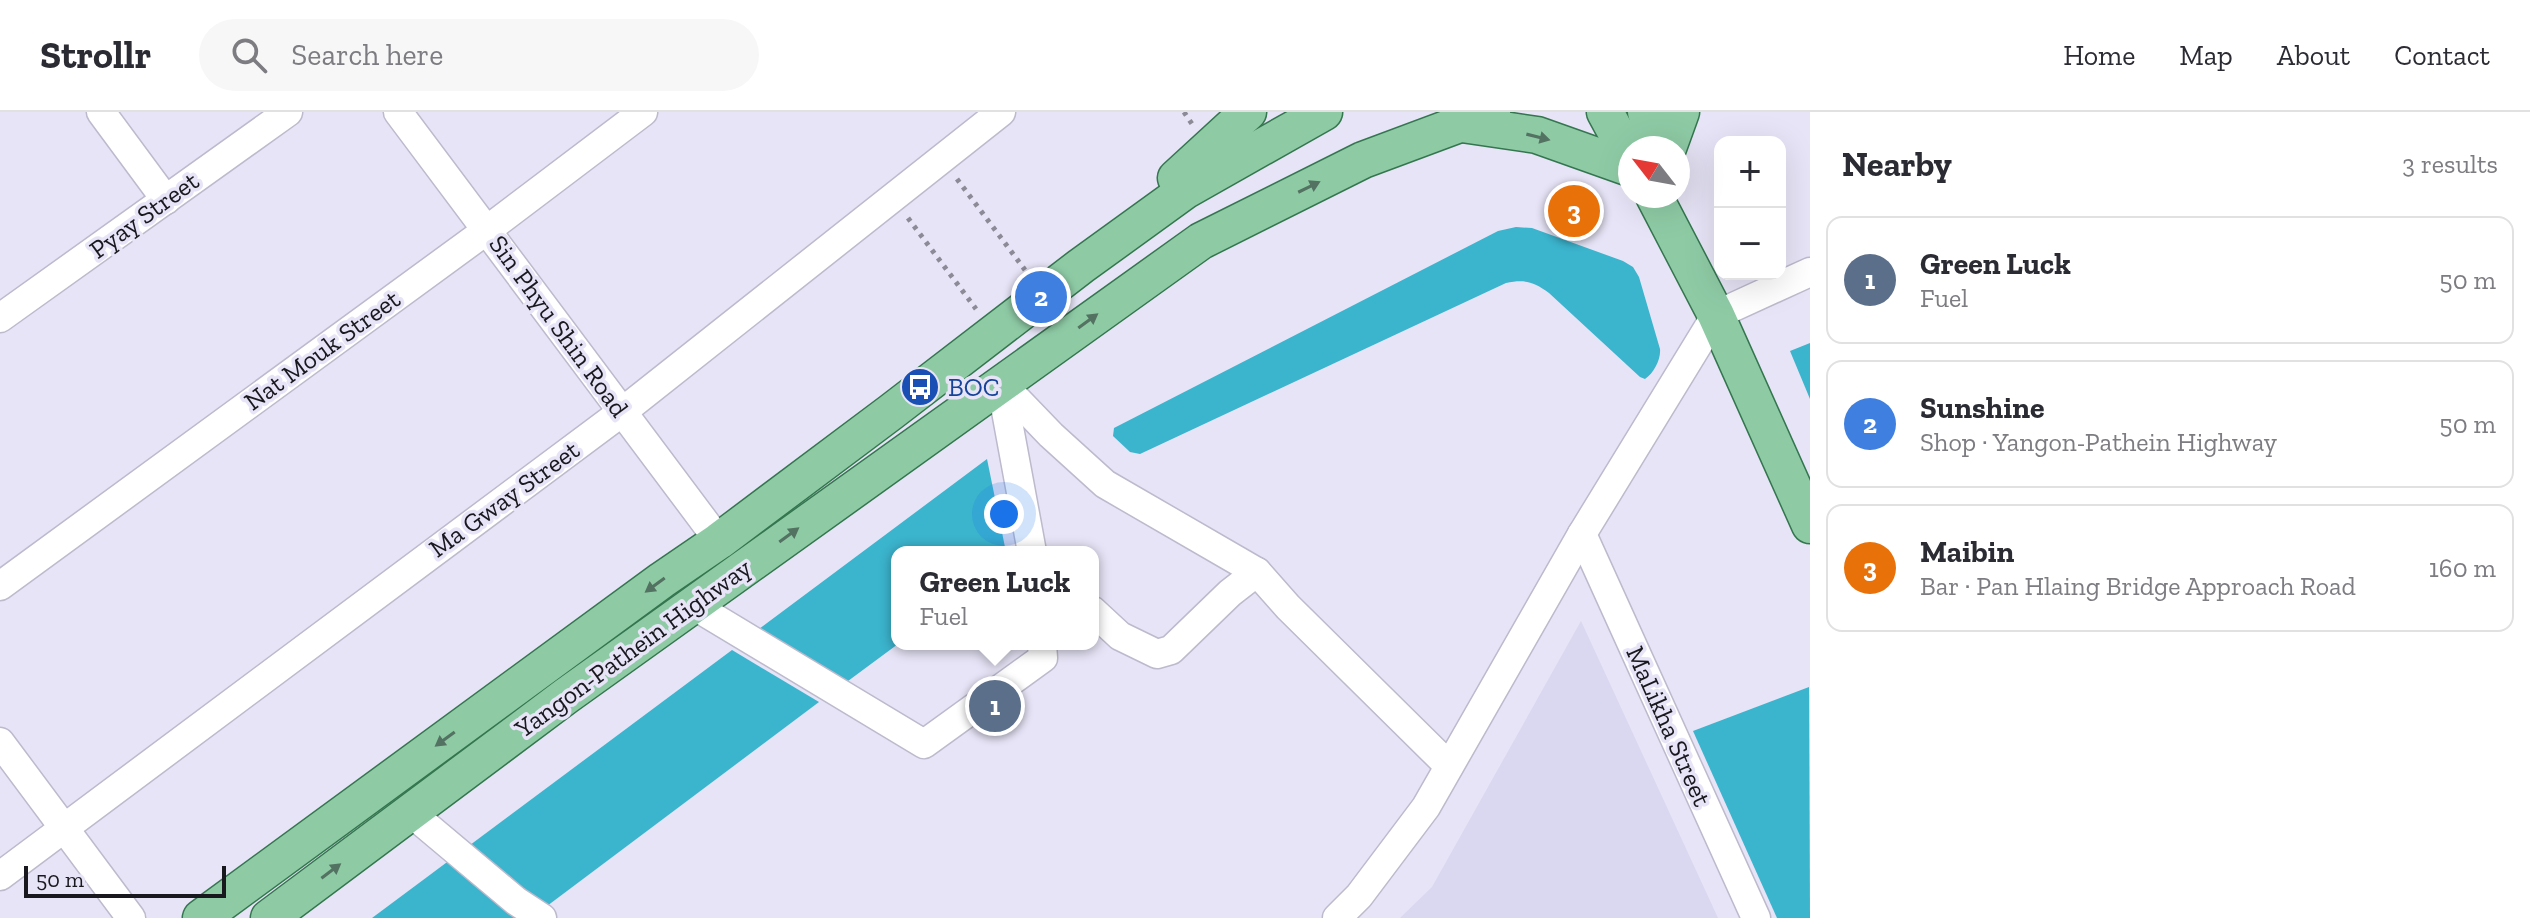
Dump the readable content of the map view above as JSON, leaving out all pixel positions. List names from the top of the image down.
{
  "streets": {
    "main road": ["Yangon-Pathein Highway"],
    "street": [
      "Pyay Street",
      "Sin Phyu Shin Road",
      "Nat Mouk Street",
      "Ma Gway Street",
      "MaLikha Street"
    ]
  },
  "crossings": [
    ["Sin Phyu Shin Road", "Nat Mouk Street"],
    ["Sin Phyu Shin Road", "Ma Gway Street"],
    ["Sin Phyu Shin Road", "Yangon-Pathein Highway"]
  ],
  "places": {
    "bus stop": ["BOC"]
  },
  "scale_bar": "50 m",
  "north": "top left",
  "page": {
    "header": "Strollr",
    "search": "Search here",
    "nav": [
      "Home",
      "Map",
      "About",
      "Contact"
    ],
    "heading": ["Nearby", "3 results"],
    "map_buttons": ["+", "−"],
    "pins": ["3", "2", "1"],
    "list": [
      {
        "mark": "1",
        "name": "Green Luck",
        "note": "Fuel",
        "value": "50 m"
      },
      {
        "mark": "2",
        "name": "Sunshine",
        "note": "Shop · Yangon-Pathein Highway",
        "value": "50 m"
      },
      {
        "mark": "3",
        "name": "Maibin",
        "note": "Bar · Pan Hlaing Bridge Approach Road",
        "value": "160 m"
      }
    ],
    "popup": ["Green Luck", "Fuel"],
    "scale": "50 m"
  }
}
